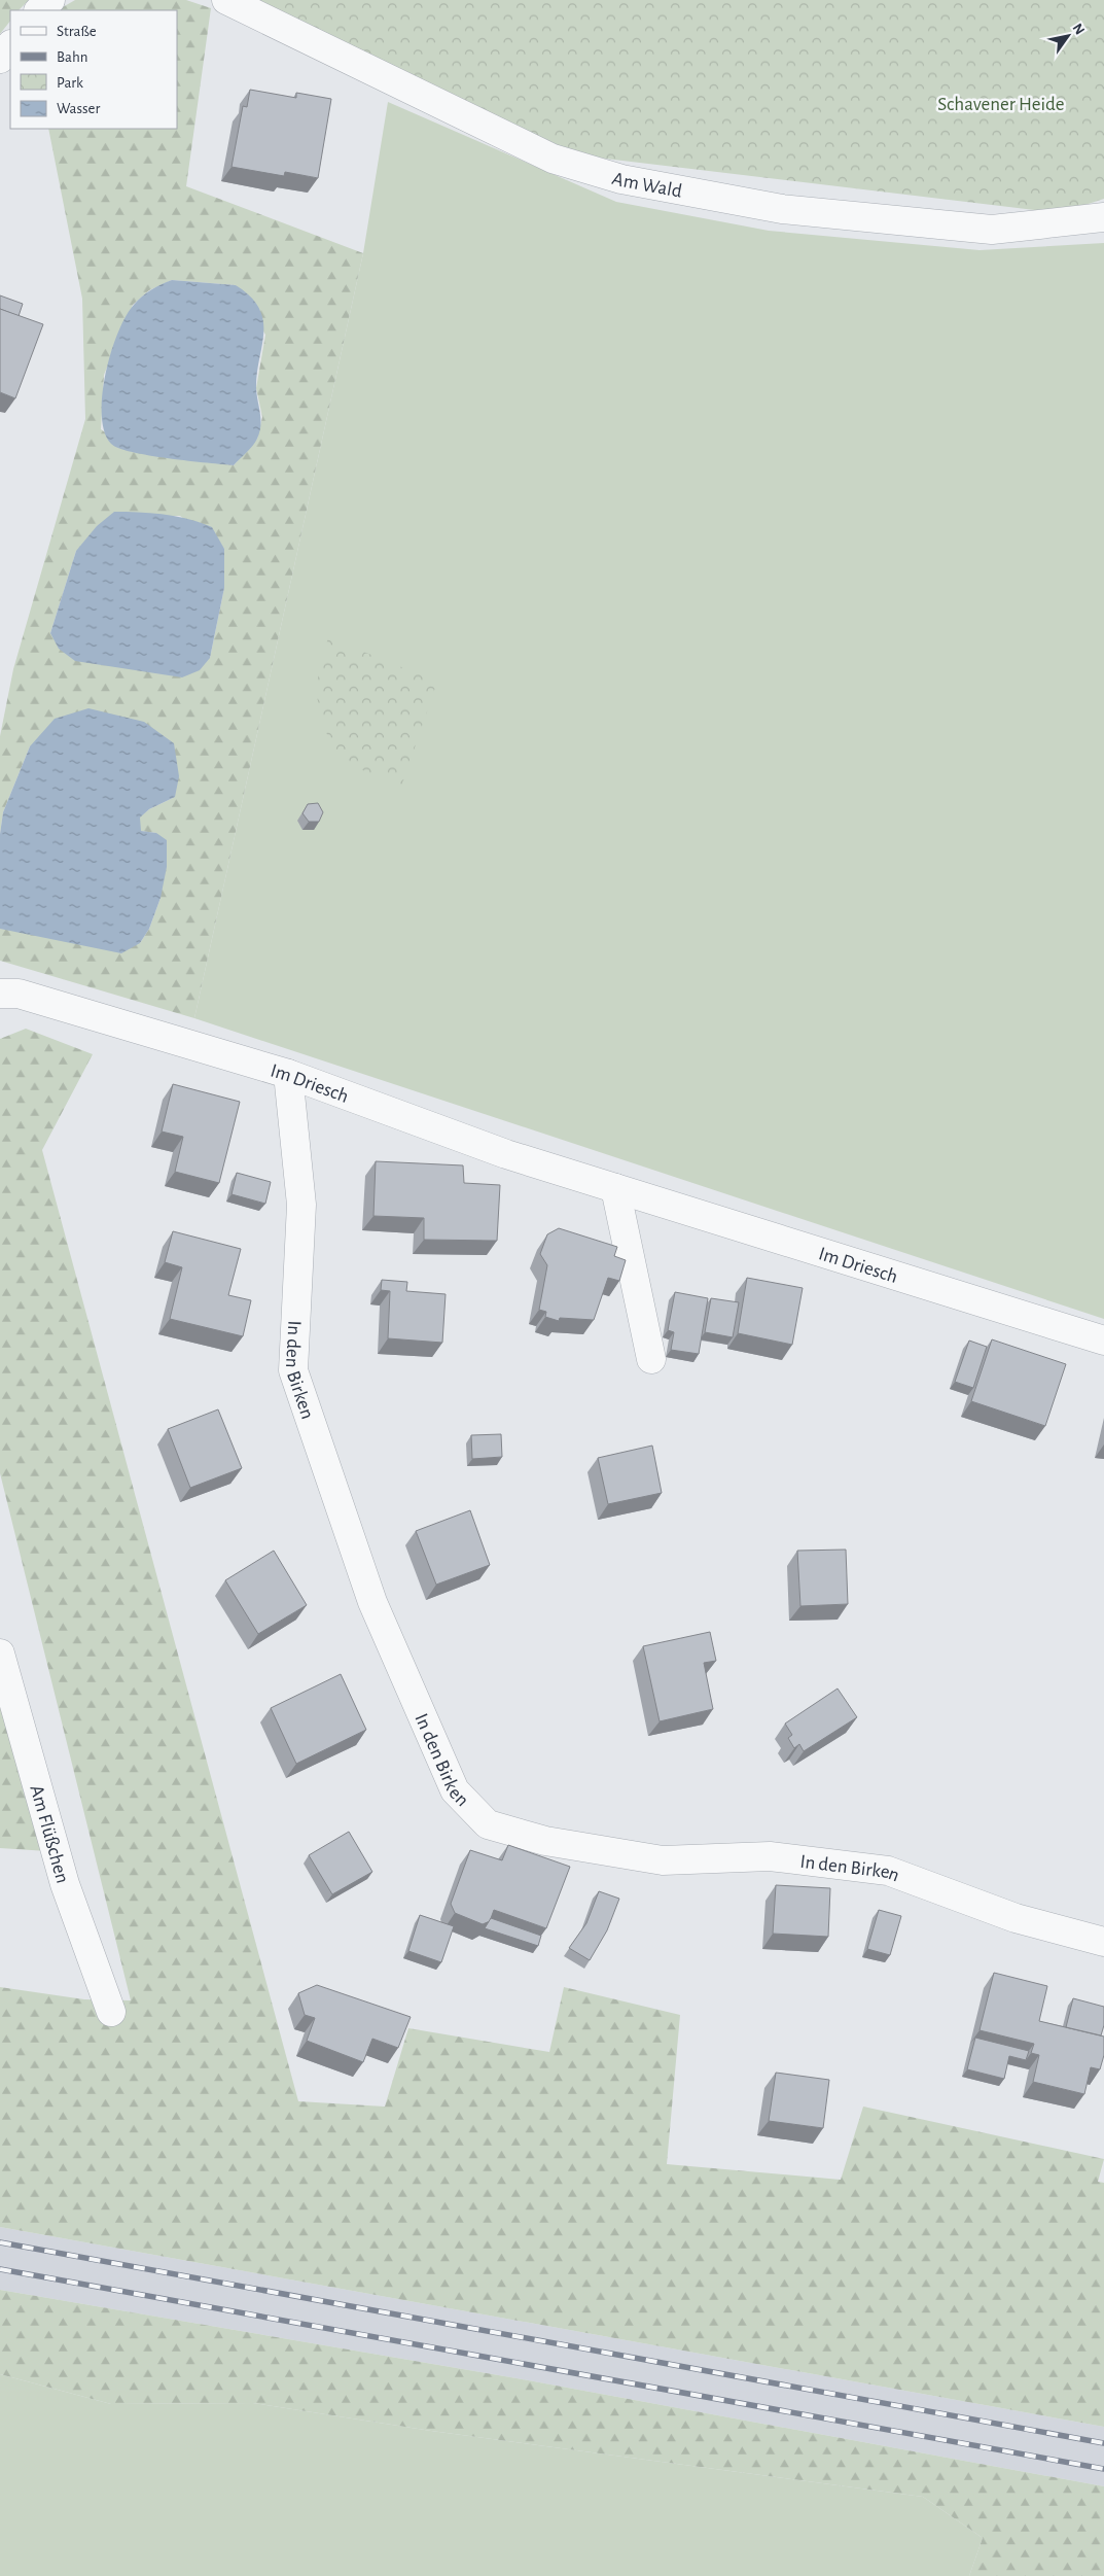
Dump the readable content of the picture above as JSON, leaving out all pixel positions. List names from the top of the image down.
{
  "streets": {
    "street": [
      "Am Wald",
      "Im Driesch",
      "In den Birken",
      "Am Flüßchen"
    ]
  },
  "crossings": [
    ["Im Driesch", "In den Birken"]
  ],
  "parks": ["Schavener Heide"],
  "legend": [
    "Straße",
    "Bahn",
    "Park",
    "Wasser"
  ],
  "north": "top right"
}
